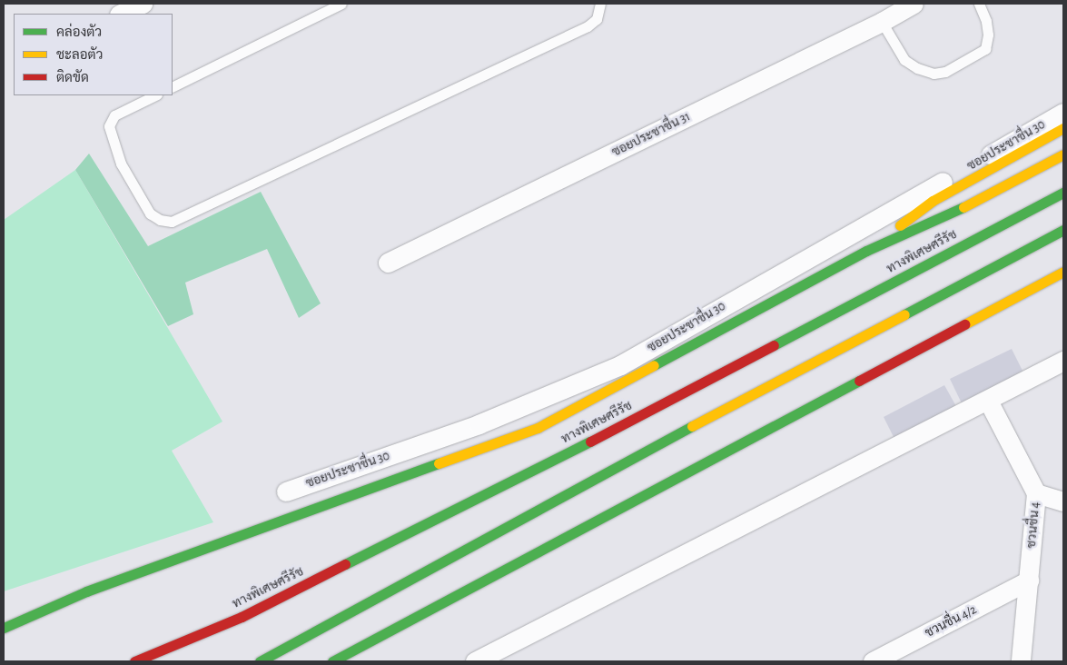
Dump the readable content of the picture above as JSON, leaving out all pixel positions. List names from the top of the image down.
{
  "streets": {
    "highway": ["ทางพิเศษศรีรัช"],
    "street": [
      "ซอยประชาชื่น 31",
      "ซอยประชาชื่น 30",
      "ชวนชื่น 4",
      "ชวนชื่น 4/2"
    ]
  },
  "crossings": [
    ["ชวนชื่น 4", "ชวนชื่น 4/2"]
  ],
  "legend": ["คล่องตัว", "ชะลอตัว", "ติดขัด"]
}
